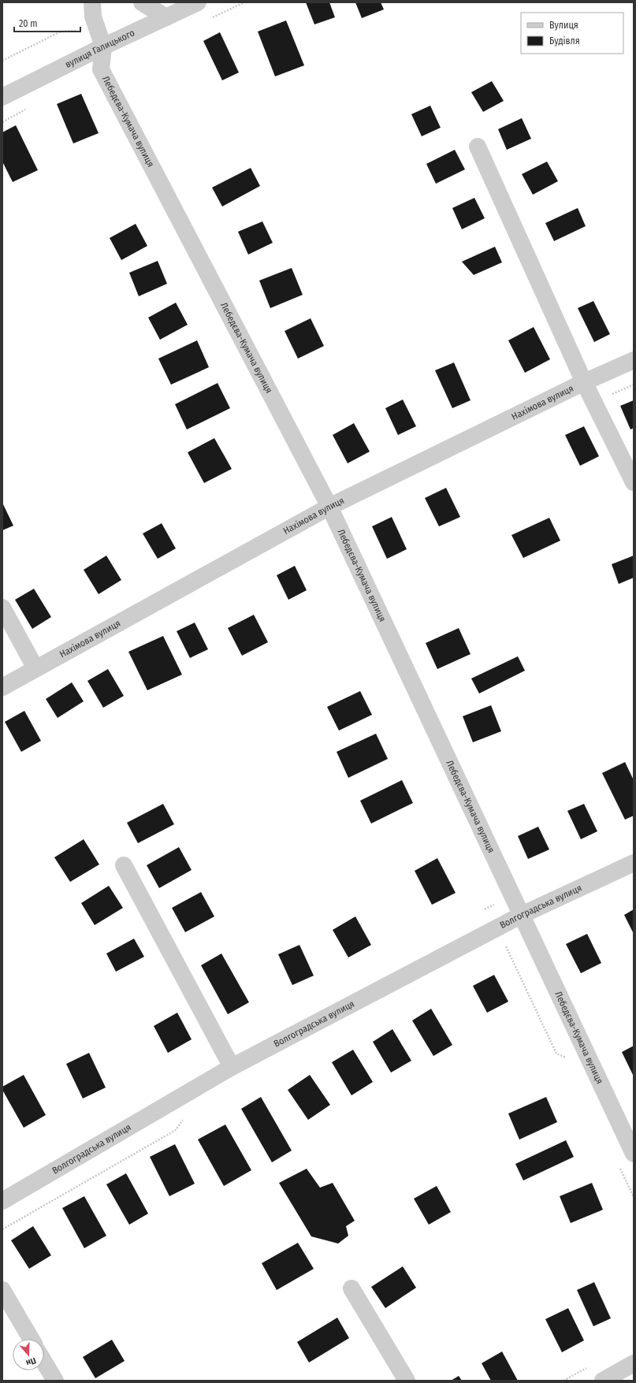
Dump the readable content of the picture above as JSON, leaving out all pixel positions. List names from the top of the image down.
{
  "streets": {
    "street": [
      "вулиця Галицького",
      "Лебедєва-Кумача вулиця",
      "Нахімова вулиця",
      "Волгоградська вулиця"
    ]
  },
  "crossings": [
    ["вулиця Галицького", "Лебедєва-Кумача вулиця"],
    ["Лебедєва-Кумача вулиця", "Нахімова вулиця"],
    ["Лебедєва-Кумача вулиця", "Волгоградська вулиця"]
  ],
  "legend": ["Вулиця", "Будівля"],
  "scale_bar": "20 m",
  "north": "bottom"
}
